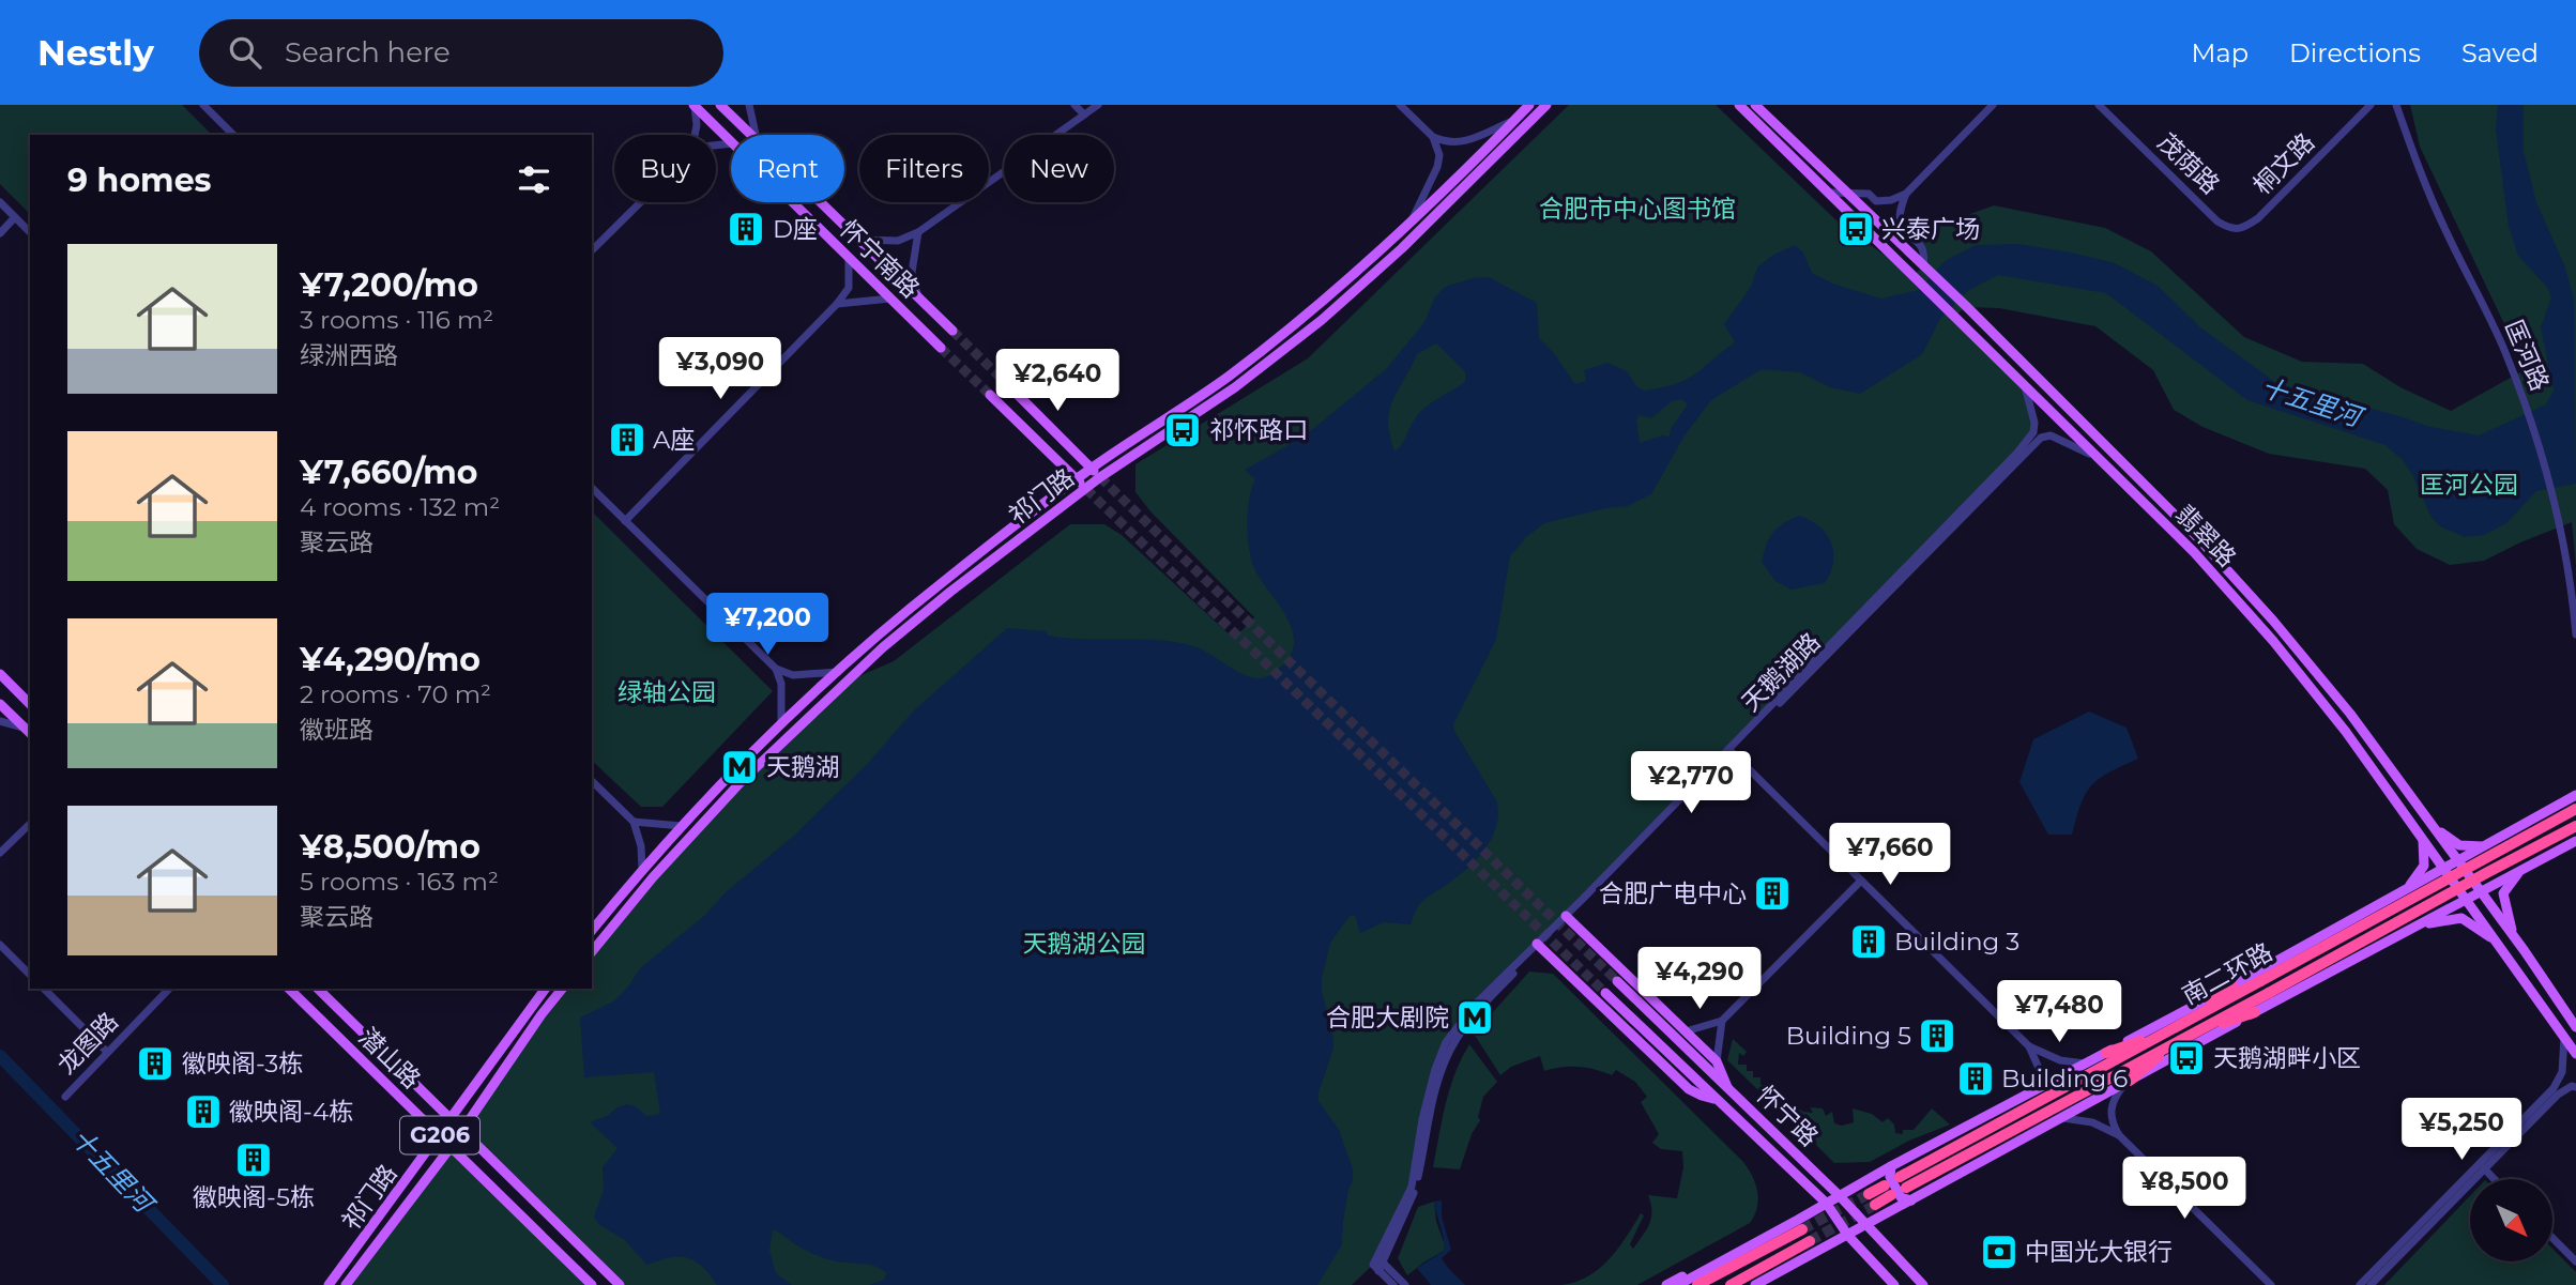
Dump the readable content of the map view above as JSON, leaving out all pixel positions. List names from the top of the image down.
{
  "streets": {
    "highway": ["南二环路"],
    "main road": [
      "怀宁南路",
      "祁门路",
      "翡翠路",
      "潜山路",
      "怀宁路",
      "G206"
    ],
    "street": [
      "茂荫路",
      "桐文路",
      "匡河路",
      "天鹅湖路",
      "龙图路"
    ]
  },
  "crossings": [
    ["茂荫路", "桐文路"],
    ["祁门路", "潜山路"],
    ["翡翠路", "天鹅湖路"]
  ],
  "water": ["十五里河"],
  "parks": [
    "合肥市中心图书馆",
    "匡河公园",
    "绿轴公园",
    "天鹅湖公园"
  ],
  "places": {
    "building": [
      "D座",
      "A座",
      "合肥广电中心",
      "Building 3",
      "Building 5",
      "徽映阁-3栋",
      "Building 6",
      "徽映阁-4栋",
      "徽映阁-5栋"
    ],
    "bus stop": ["兴泰广场", "祁怀路口", "天鹅湖畔小区"],
    "metro station": ["天鹅湖", "合肥大剧院"],
    "bank": ["中国光大银行"]
  },
  "north": "bottom right",
  "page": {
    "header": "Nestly",
    "search": "Search here",
    "nav": ["Map", "Directions", "Saved"],
    "chip": [
      "Buy",
      "Rent",
      "Filters",
      "New"
    ],
    "heading": "9 homes",
    "list": [
      {
        "name": "¥7,200/mo",
        "note": "3 rooms · 116 m² · 绿洲西路"
      },
      {
        "name": "¥7,660/mo",
        "note": "4 rooms · 132 m² · 聚云路"
      },
      {
        "name": "¥4,290/mo",
        "note": "2 rooms · 70 m² · 徽班路"
      },
      {
        "name": "¥8,500/mo",
        "note": "5 rooms · 163 m² · 聚云路"
      }
    ],
    "price": [
      "¥3,090",
      "¥2,640",
      "¥7,200",
      "¥2,770",
      "¥7,660",
      "¥4,290",
      "¥7,480",
      "¥5,250",
      "¥8,500"
    ]
  }
}
